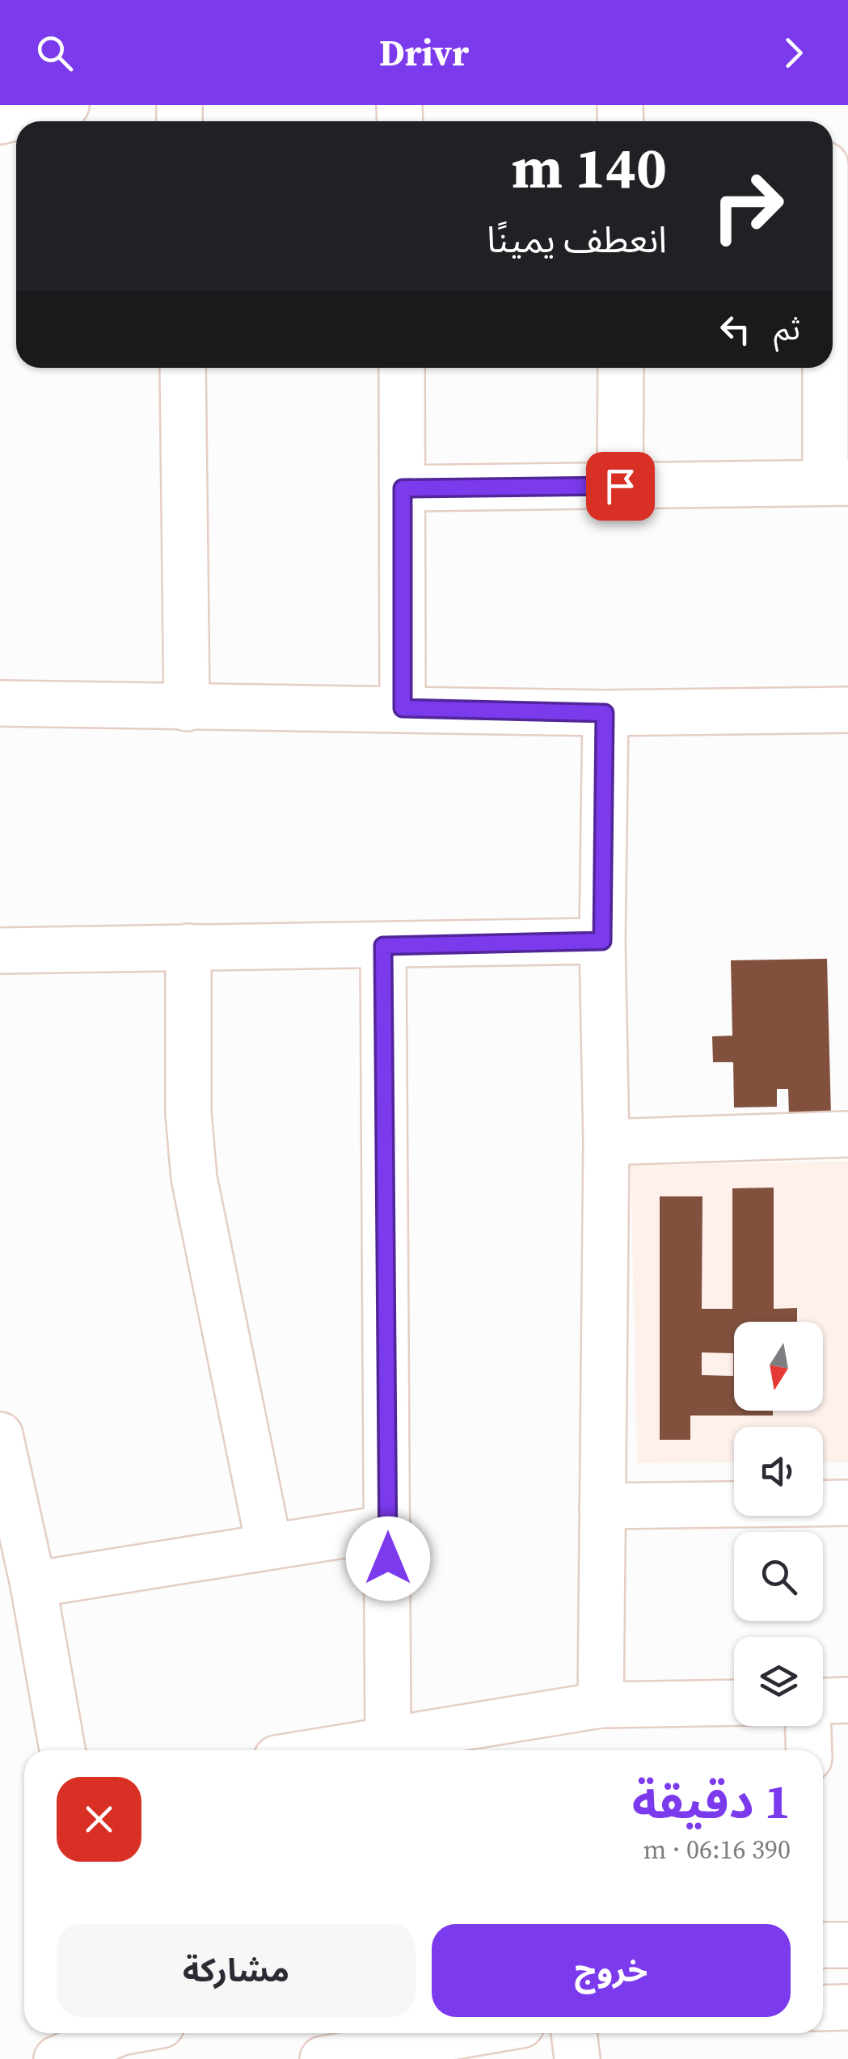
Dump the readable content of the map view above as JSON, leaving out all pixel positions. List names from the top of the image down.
{
  "north": "bottom",
  "page": {
    "header": "Drivr",
    "turn": ["140 m", "انعطف يمينًا"],
    "then": "ثم",
    "heading": ["1 دقيقة", "390 m · 06:16"],
    "buttons": ["خروج", "مشاركة"]
  }
}
